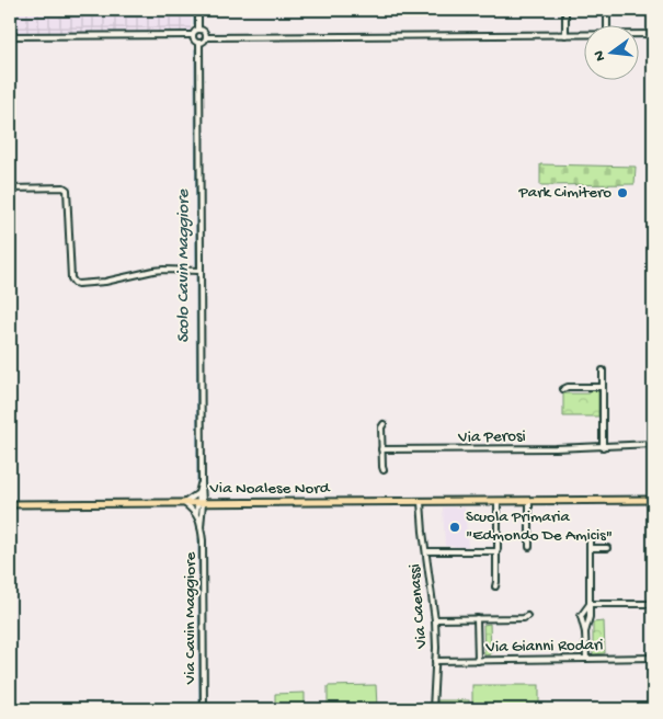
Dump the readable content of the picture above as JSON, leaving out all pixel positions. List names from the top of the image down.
{
  "streets": {
    "main road": ["Via Noalese Nord"],
    "street": [
      "Via Perosi",
      "Via Caenassi",
      "Via Cavin Maggiore",
      "Via Gianni Rodari"
    ]
  },
  "crossings": [
    ["Via Noalese Nord", "Via Caenassi"],
    ["Via Noalese Nord", "Via Cavin Maggiore"],
    ["Via Caenassi", "Via Gianni Rodari"]
  ],
  "water": ["Scolo Cavin Maggiore"],
  "places": ["Park Cimitero", "Scuola Primaria \"Edmondo De Amicis\""],
  "north": "left"
}
